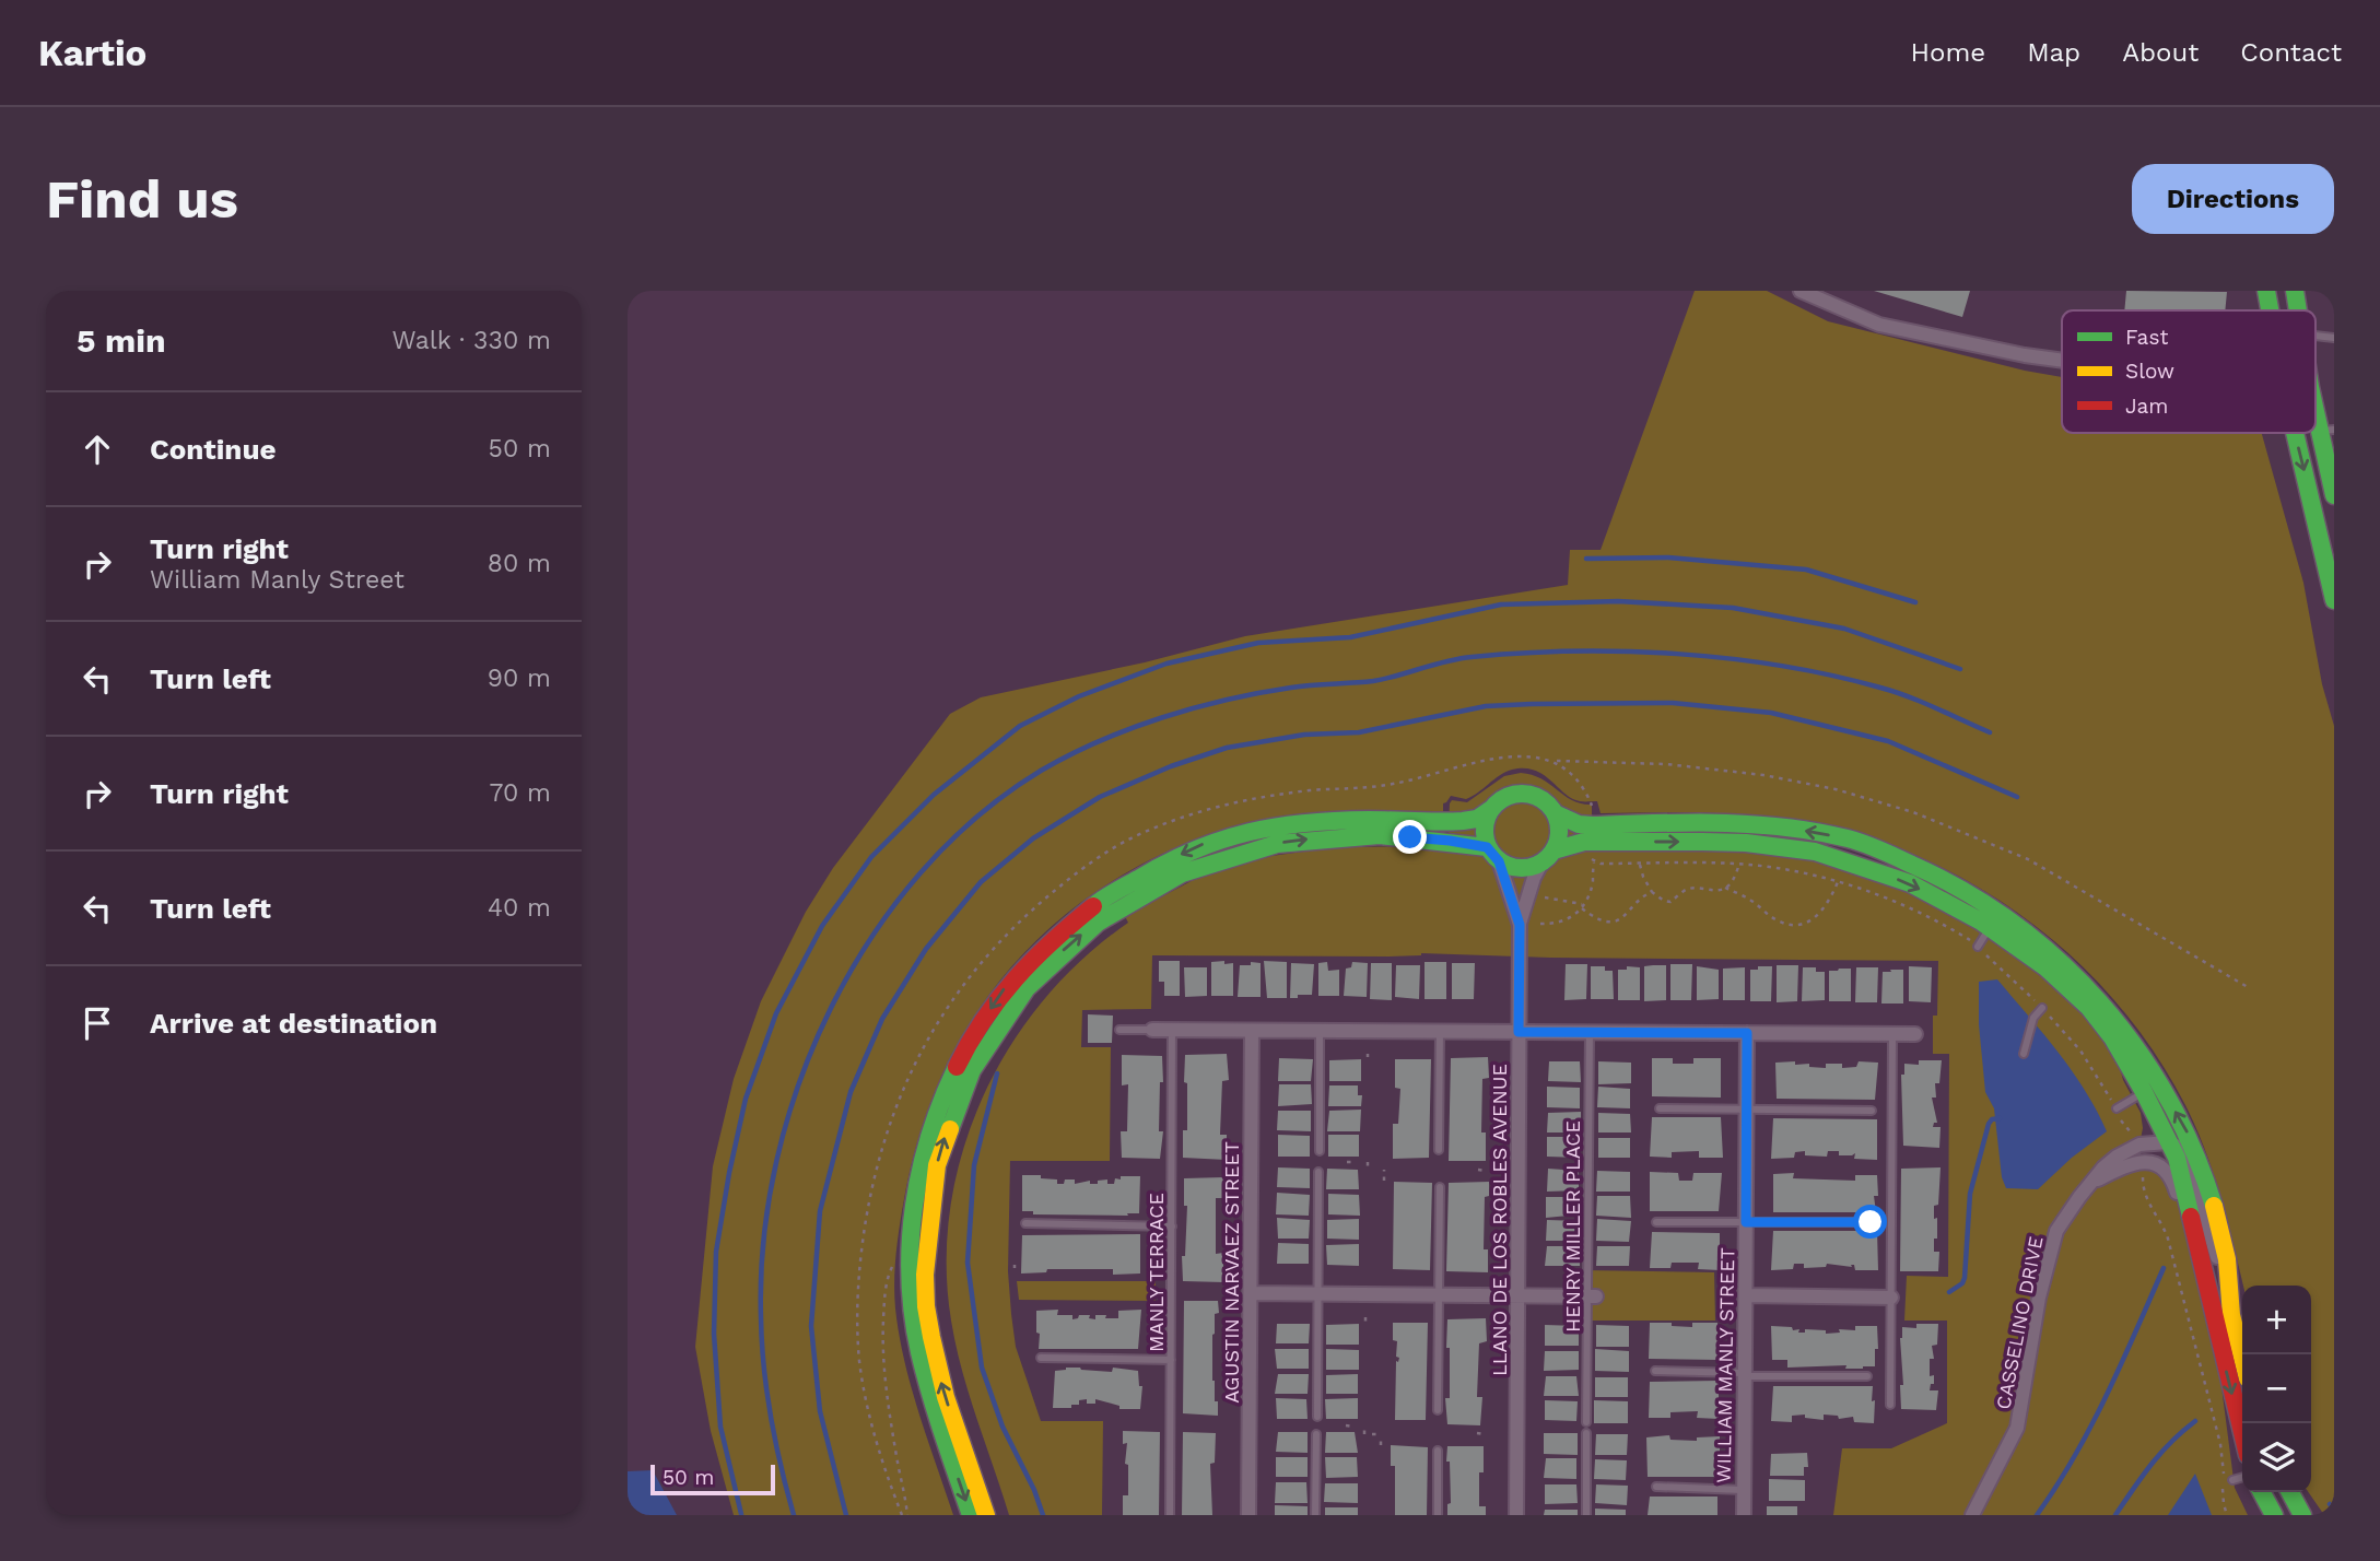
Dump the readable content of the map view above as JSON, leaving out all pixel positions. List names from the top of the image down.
{
  "streets": {
    "street": [
      "LLANO DE LOS ROBLES AVENUE",
      "AGUSTIN NARVAEZ STREET",
      "CASSELINO DRIVE",
      "WILLIAM MANLY STREET"
    ],
    "lane": ["HENRY MILLER PLACE", "MANLY TERRACE"]
  },
  "legend": ["Fast", "Slow", "Jam"],
  "scale_bar": "50 m",
  "page": {
    "header": "Kartio",
    "nav": [
      "Home",
      "Map",
      "About",
      "Contact"
    ],
    "buttons": "Directions",
    "title": "Find us",
    "heading": ["5 min", "Walk · 330 m"],
    "list": [
      ["Continue", "50 m"],
      ["Turn right", "William Manly Street", "80 m"],
      ["Turn left", "90 m"],
      ["Turn right", "70 m"],
      ["Turn left", "40 m"],
      "Arrive at destination"
    ],
    "map_buttons": ["+", "−"],
    "scale": "50 m"
  }
}
